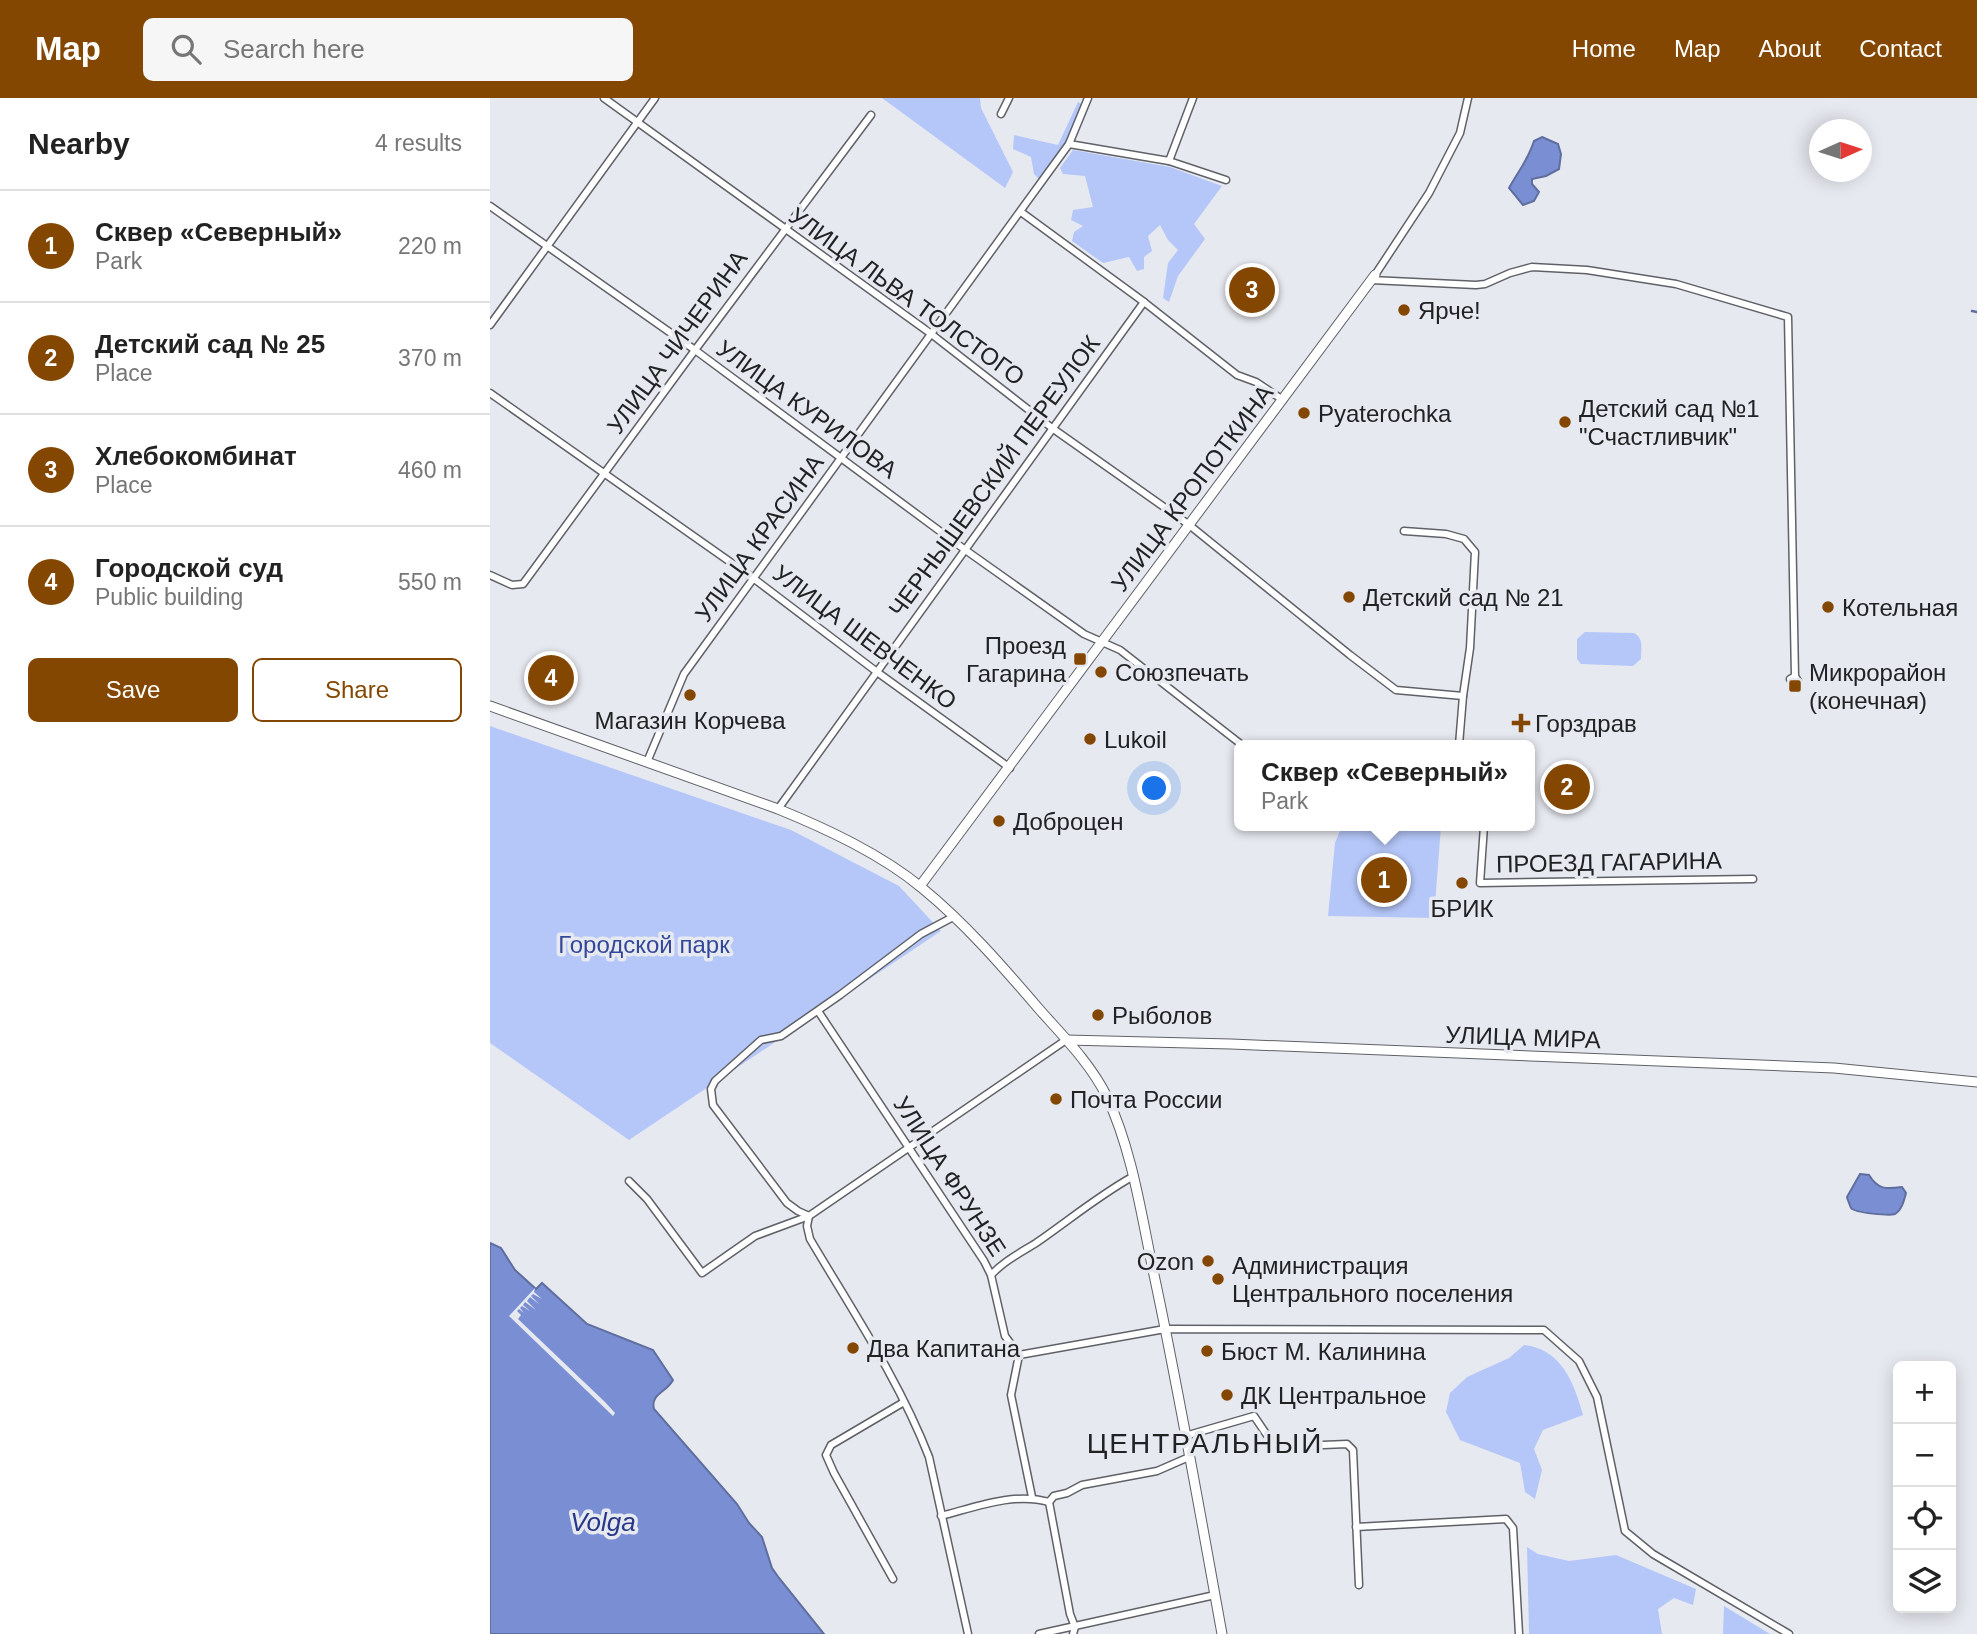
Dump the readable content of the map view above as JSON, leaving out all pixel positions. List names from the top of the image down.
{
  "streets": {
    "street": [
      "УЛИЦА ЛЬВА ТОЛСТОГО",
      "УЛИЦА ЧИЧЕРИНА",
      "УЛИЦА КУРИЛОВА",
      "ЧЕРНЫШЕВСКИЙ ПЕРЕУЛОК",
      "УЛИЦА КРОПОТКИНА",
      "УЛИЦА КРАСИНА",
      "УЛИЦА ШЕВЧЕНКО",
      "ПРОЕЗД ГАГАРИНА",
      "УЛИЦА МИРА",
      "УЛИЦА ФРУНЗЕ"
    ]
  },
  "crossings": [
    ["УЛИЦА ЛЬВА ТОЛСТОГО", "УЛИЦА ЧИЧЕРИНА"],
    ["УЛИЦА ЛЬВА ТОЛСТОГО", "ЧЕРНЫШЕВСКИЙ ПЕРЕУЛОК"],
    ["УЛИЦА ЛЬВА ТОЛСТОГО", "УЛИЦА КРОПОТКИНА"],
    ["УЛИЦА ЛЬВА ТОЛСТОГО", "УЛИЦА КРАСИНА"],
    ["УЛИЦА ЧИЧЕРИНА", "УЛИЦА КУРИЛОВА"],
    ["УЛИЦА ЧИЧЕРИНА", "УЛИЦА ШЕВЧЕНКО"],
    ["УЛИЦА КУРИЛОВА", "ЧЕРНЫШЕВСКИЙ ПЕРЕУЛОК"],
    ["УЛИЦА КУРИЛОВА", "УЛИЦА КРОПОТКИНА"],
    ["УЛИЦА КУРИЛОВА", "УЛИЦА КРАСИНА"],
    ["ЧЕРНЫШЕВСКИЙ ПЕРЕУЛОК", "УЛИЦА ШЕВЧЕНКО"],
    ["УЛИЦА КРОПОТКИНА", "УЛИЦА ШЕВЧЕНКО"],
    ["УЛИЦА КРАСИНА", "УЛИЦА ШЕВЧЕНКО"]
  ],
  "districts": ["ЦЕНТРАЛЬНЫЙ"],
  "water": ["Volga"],
  "parks": ["Городской парк"],
  "places": {
    "other": [
      "Ярче!",
      "Pyaterochka",
      "Детский сад №1 \"Счастливчик\"",
      "Детский сад № 21",
      "Котельная",
      "Союзпечать",
      "Магазин Корчева",
      "Lukoil",
      "Доброцен",
      "БРИК",
      "Рыболов",
      "Почта России",
      "Ozon",
      "Администрация Центрального поселения",
      "Два Капитана",
      "Бюст М. Калинина",
      "ДК Центральное"
    ],
    "transit": ["Проезд Гагарина", "Микрорайон (конечная)"],
    "health": ["Горздрав"]
  },
  "north": "right",
  "page": {
    "header": "Map",
    "search": "Search here",
    "nav": [
      "Home",
      "Map",
      "About",
      "Contact"
    ],
    "heading": ["Nearby", "4 results"],
    "list": [
      {
        "mark": "1",
        "name": "Сквер «Северный»",
        "note": "Park",
        "value": "220 m"
      },
      {
        "mark": "2",
        "name": "Детский сад № 25",
        "note": "Place",
        "value": "370 m"
      },
      {
        "mark": "3",
        "name": "Хлебокомбинат",
        "note": "Place",
        "value": "460 m"
      },
      {
        "mark": "4",
        "name": "Городской суд",
        "note": "Public building",
        "value": "550 m"
      }
    ],
    "pins": [
      "3",
      "4",
      "2",
      "1"
    ],
    "buttons": ["Save", "Share"],
    "popup": ["Сквер «Северный»", "Park"],
    "map_buttons": ["+", "−"]
  }
}
